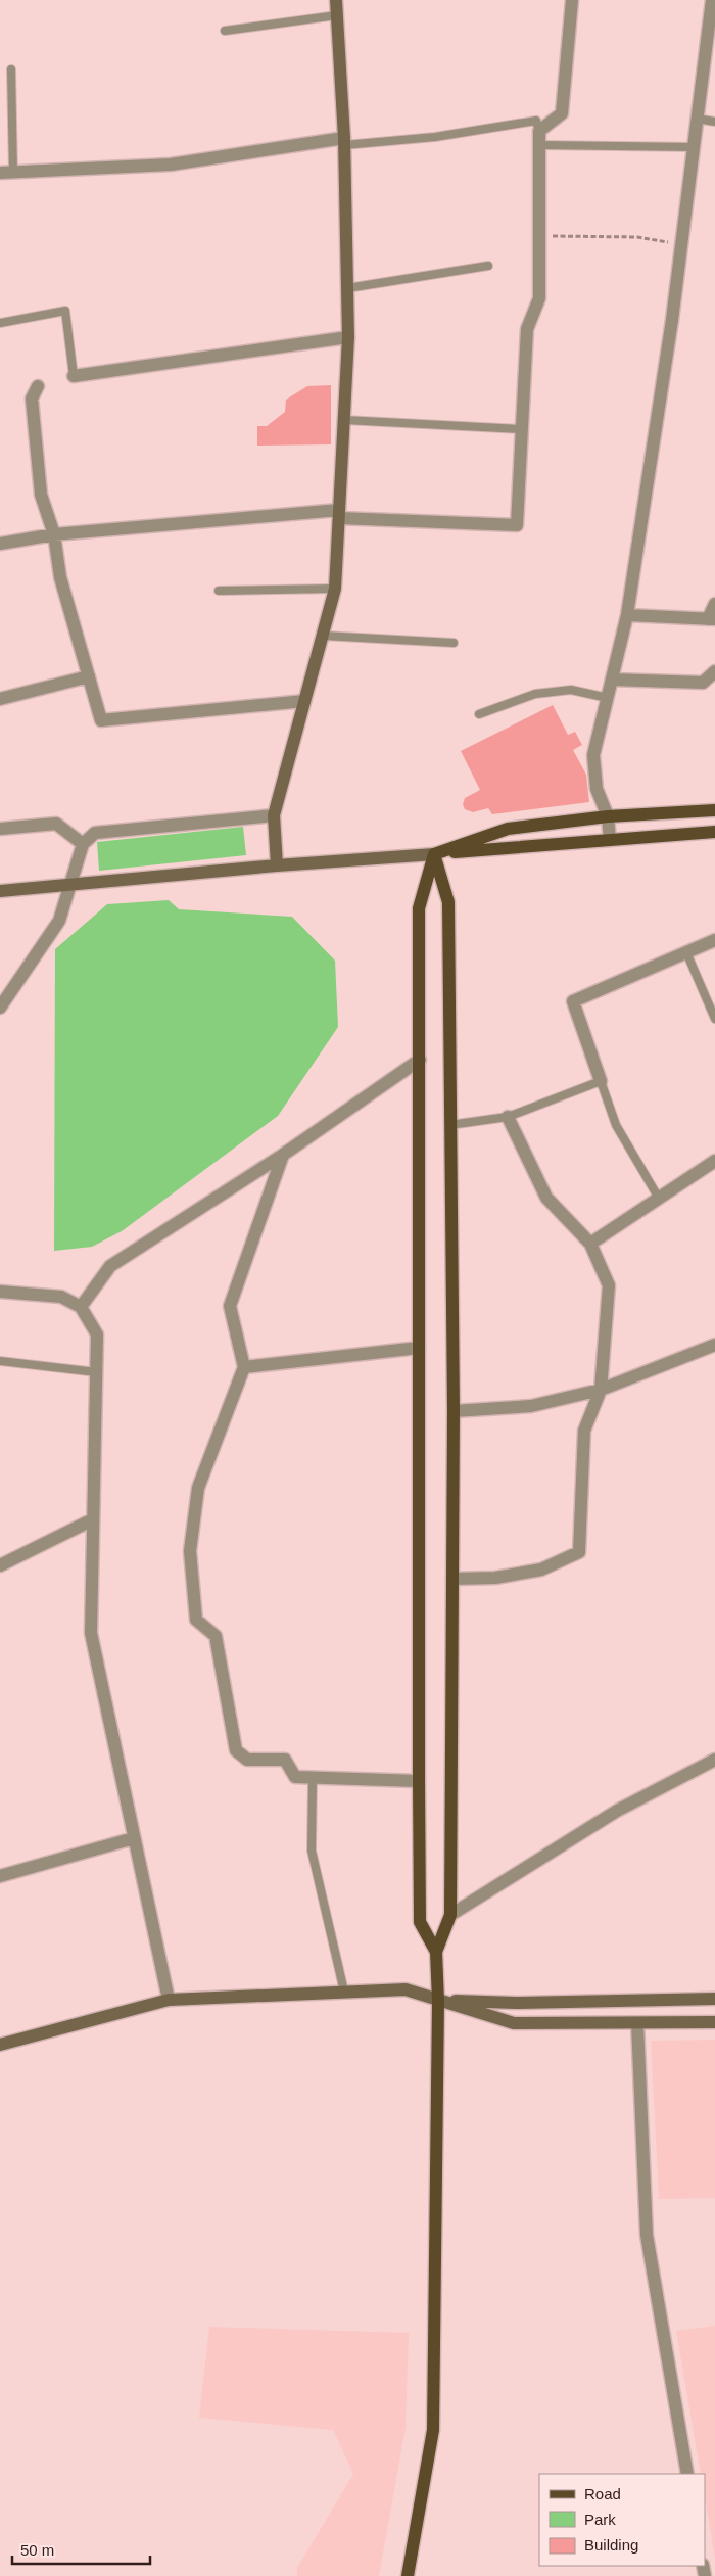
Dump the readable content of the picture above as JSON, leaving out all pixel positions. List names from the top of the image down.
{
  "legend": ["Road", "Park", "Building"],
  "scale_bar": "50 m"
}
